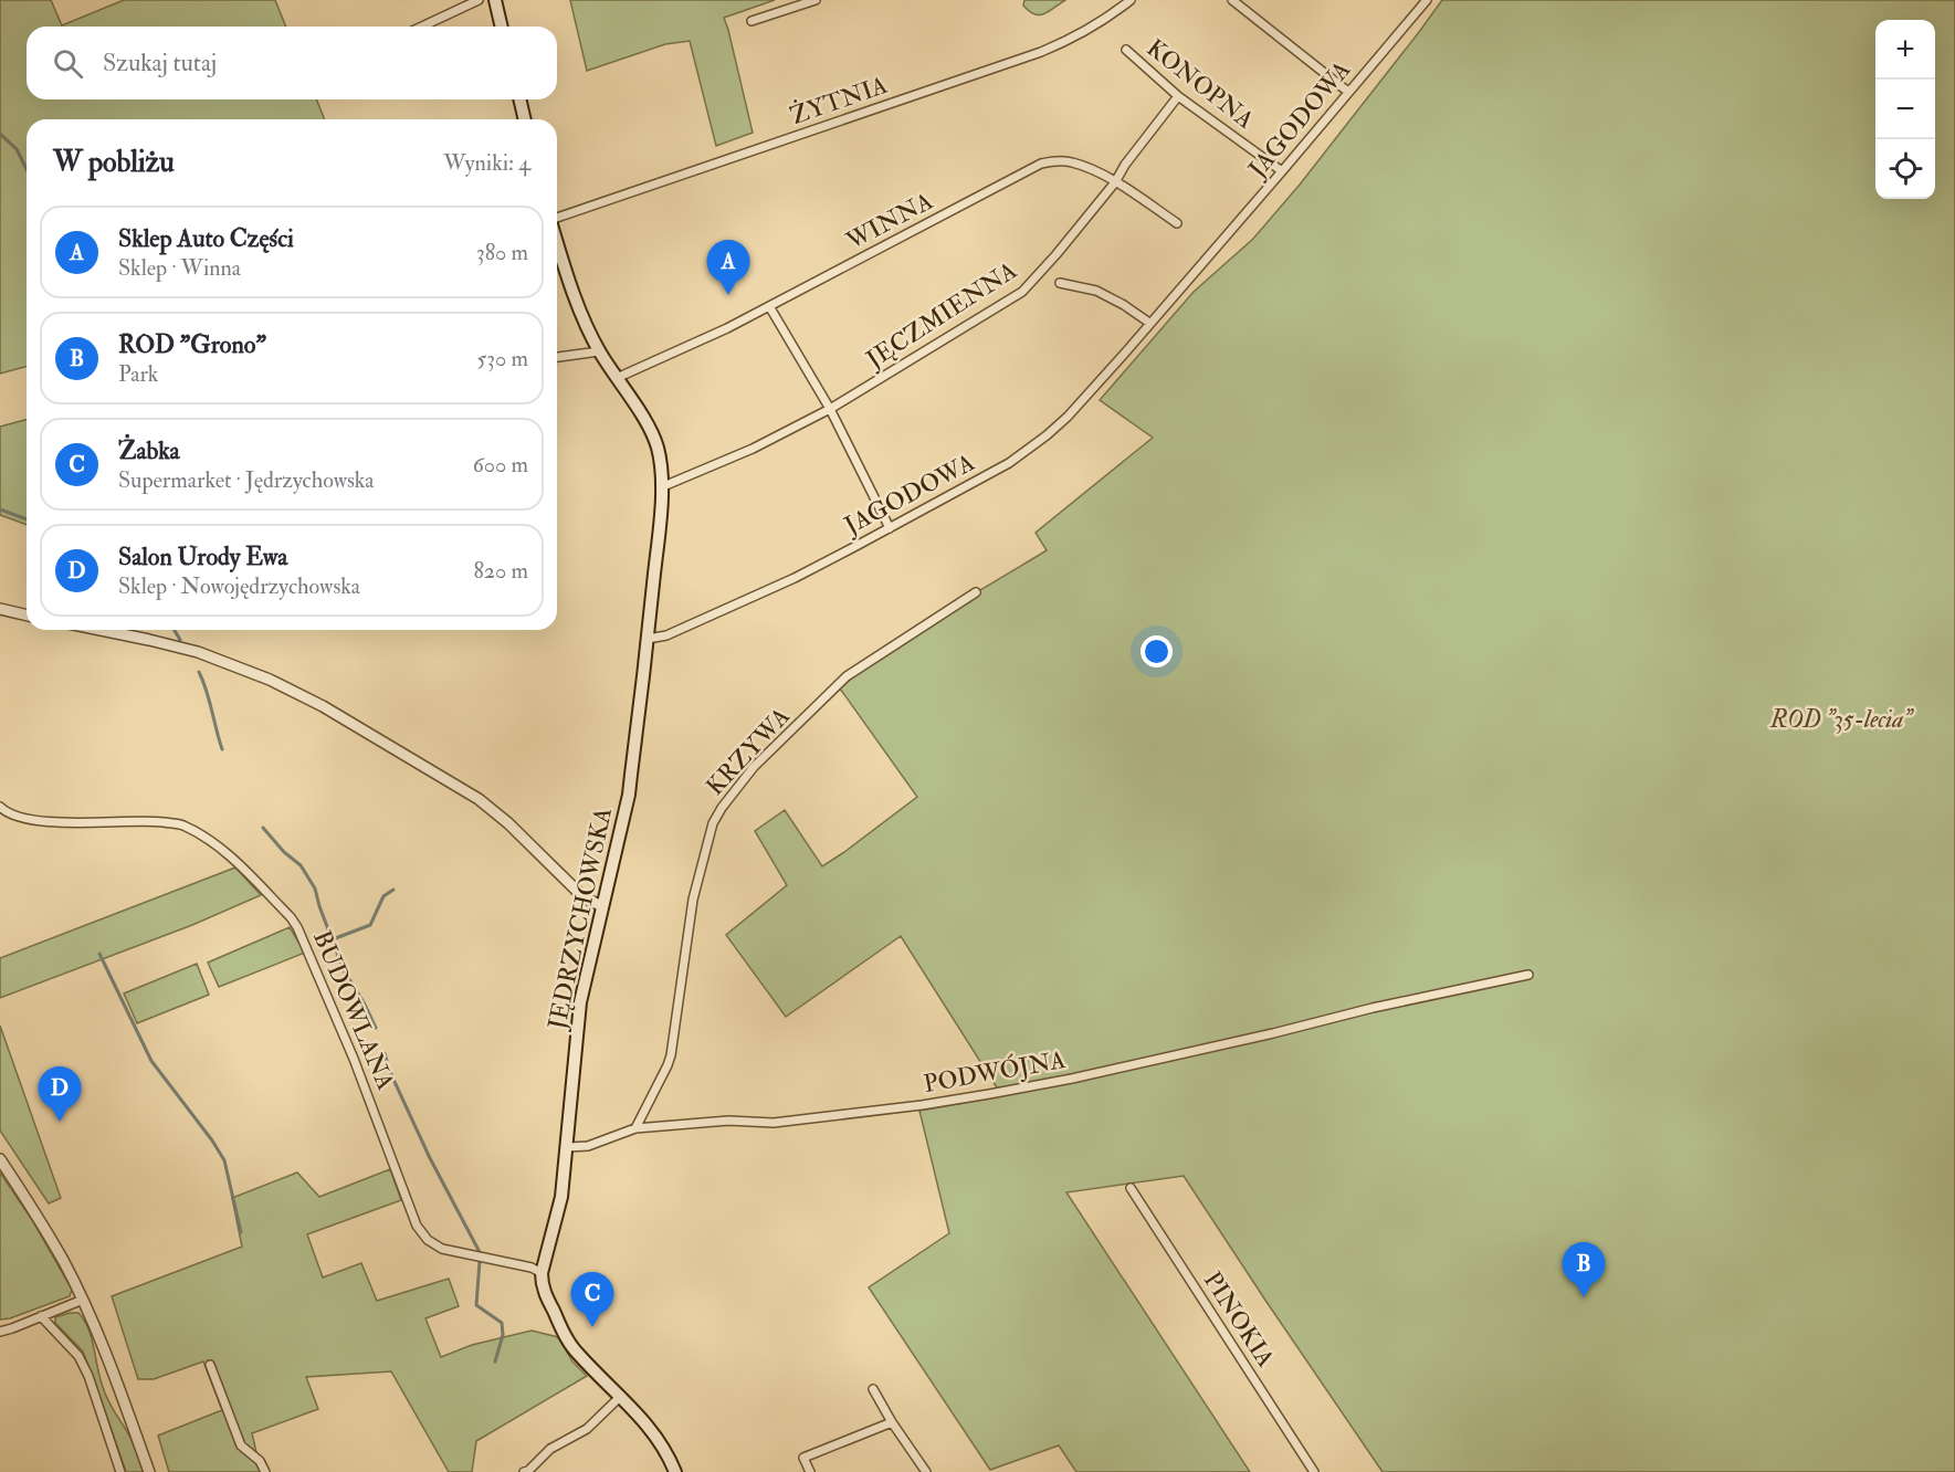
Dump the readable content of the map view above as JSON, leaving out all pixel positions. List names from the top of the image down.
{
  "streets": {
    "main road": ["JĘDRZYCHOWSKA"],
    "street": [
      "KONOPNA",
      "ŻYTNIA",
      "JAGODOWA",
      "WINNA",
      "JĘCZMIENNA",
      "KRZYWA",
      "BUDOWLANA",
      "PODWÓJNA",
      "PINOKIA"
    ]
  },
  "crossings": [
    ["KONOPNA", "JAGODOWA"],
    ["KONOPNA", "JĘCZMIENNA"],
    ["JAGODOWA", "JĘDRZYCHOWSKA"],
    ["WINNA", "JĘCZMIENNA"],
    ["WINNA", "JĘDRZYCHOWSKA"],
    ["JĘCZMIENNA", "JĘDRZYCHOWSKA"],
    ["KRZYWA", "PODWÓJNA"],
    ["JĘDRZYCHOWSKA", "BUDOWLANA"],
    ["JĘDRZYCHOWSKA", "PODWÓJNA"]
  ],
  "parks": ["ROD \"35-lecia\""],
  "page": {
    "map_buttons": ["+", "−"],
    "search": "Szukaj tutaj",
    "heading": ["W pobliżu", "Wyniki: 4"],
    "list": [
      {
        "mark": "A",
        "name": "Sklep Auto Części",
        "note": "Sklep · Winna",
        "value": "380 m"
      },
      {
        "mark": "B",
        "name": "ROD \"Grono\"",
        "note": "Park",
        "value": "530 m"
      },
      {
        "mark": "C",
        "name": "Żabka",
        "note": "Supermarket · Jędrzychowska",
        "value": "600 m"
      },
      {
        "mark": "D",
        "name": "Salon Urody Ewa",
        "note": "Sklep · Nowojędrzychowska",
        "value": "820 m"
      }
    ],
    "pins": [
      "A",
      "D",
      "B",
      "C"
    ]
  }
}
